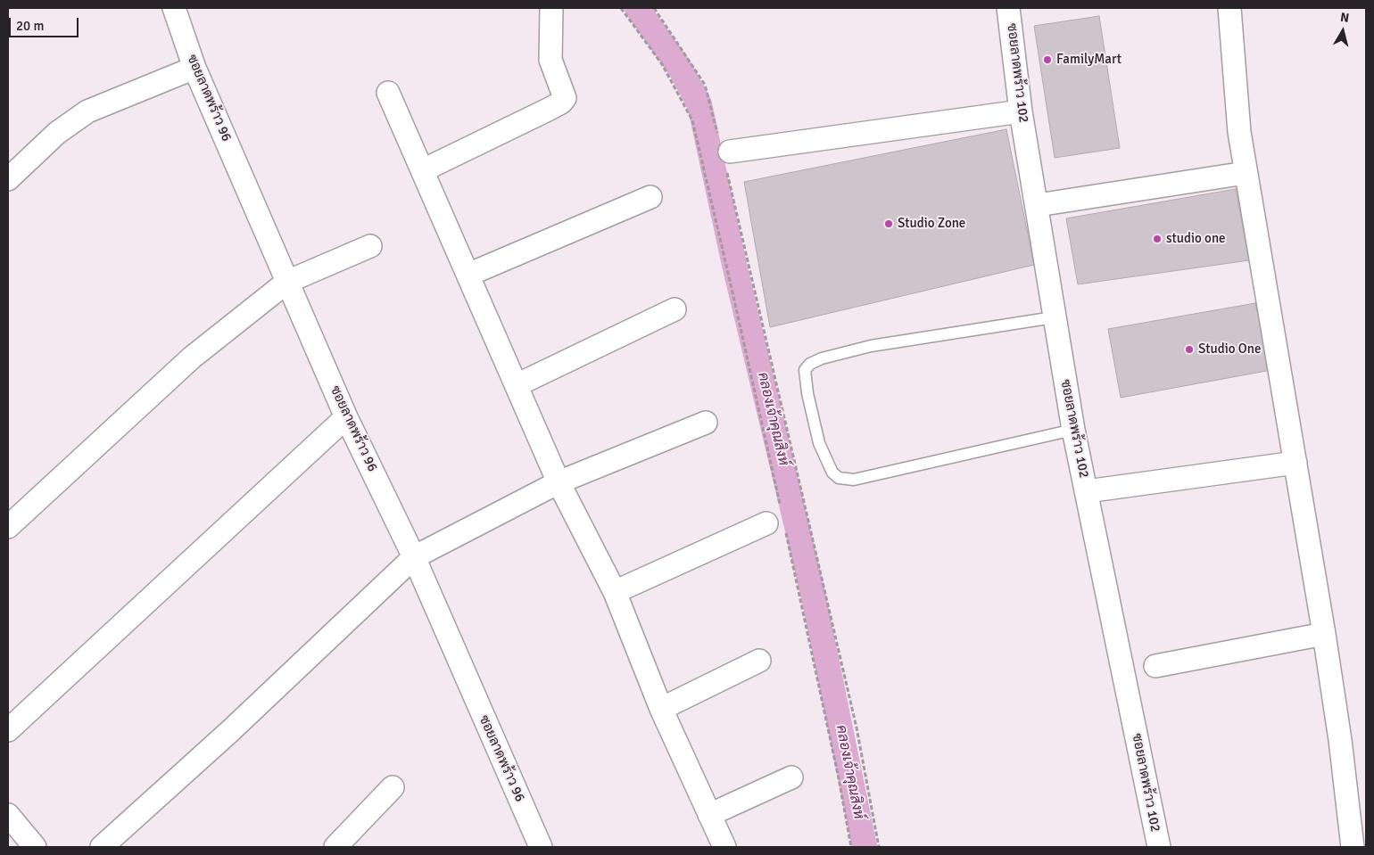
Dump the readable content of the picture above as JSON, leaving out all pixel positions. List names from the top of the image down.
{
  "streets": {
    "street": ["ซอยลาดพร้าว 102", "ซอยลาดพร้าว 96"]
  },
  "water": ["คลองเจ้าคุณสิงห์"],
  "places": [
    "FamilyMart",
    "Studio Zone",
    "studio one",
    "Studio One"
  ],
  "scale_bar": "20 m",
  "north": "top"
}
